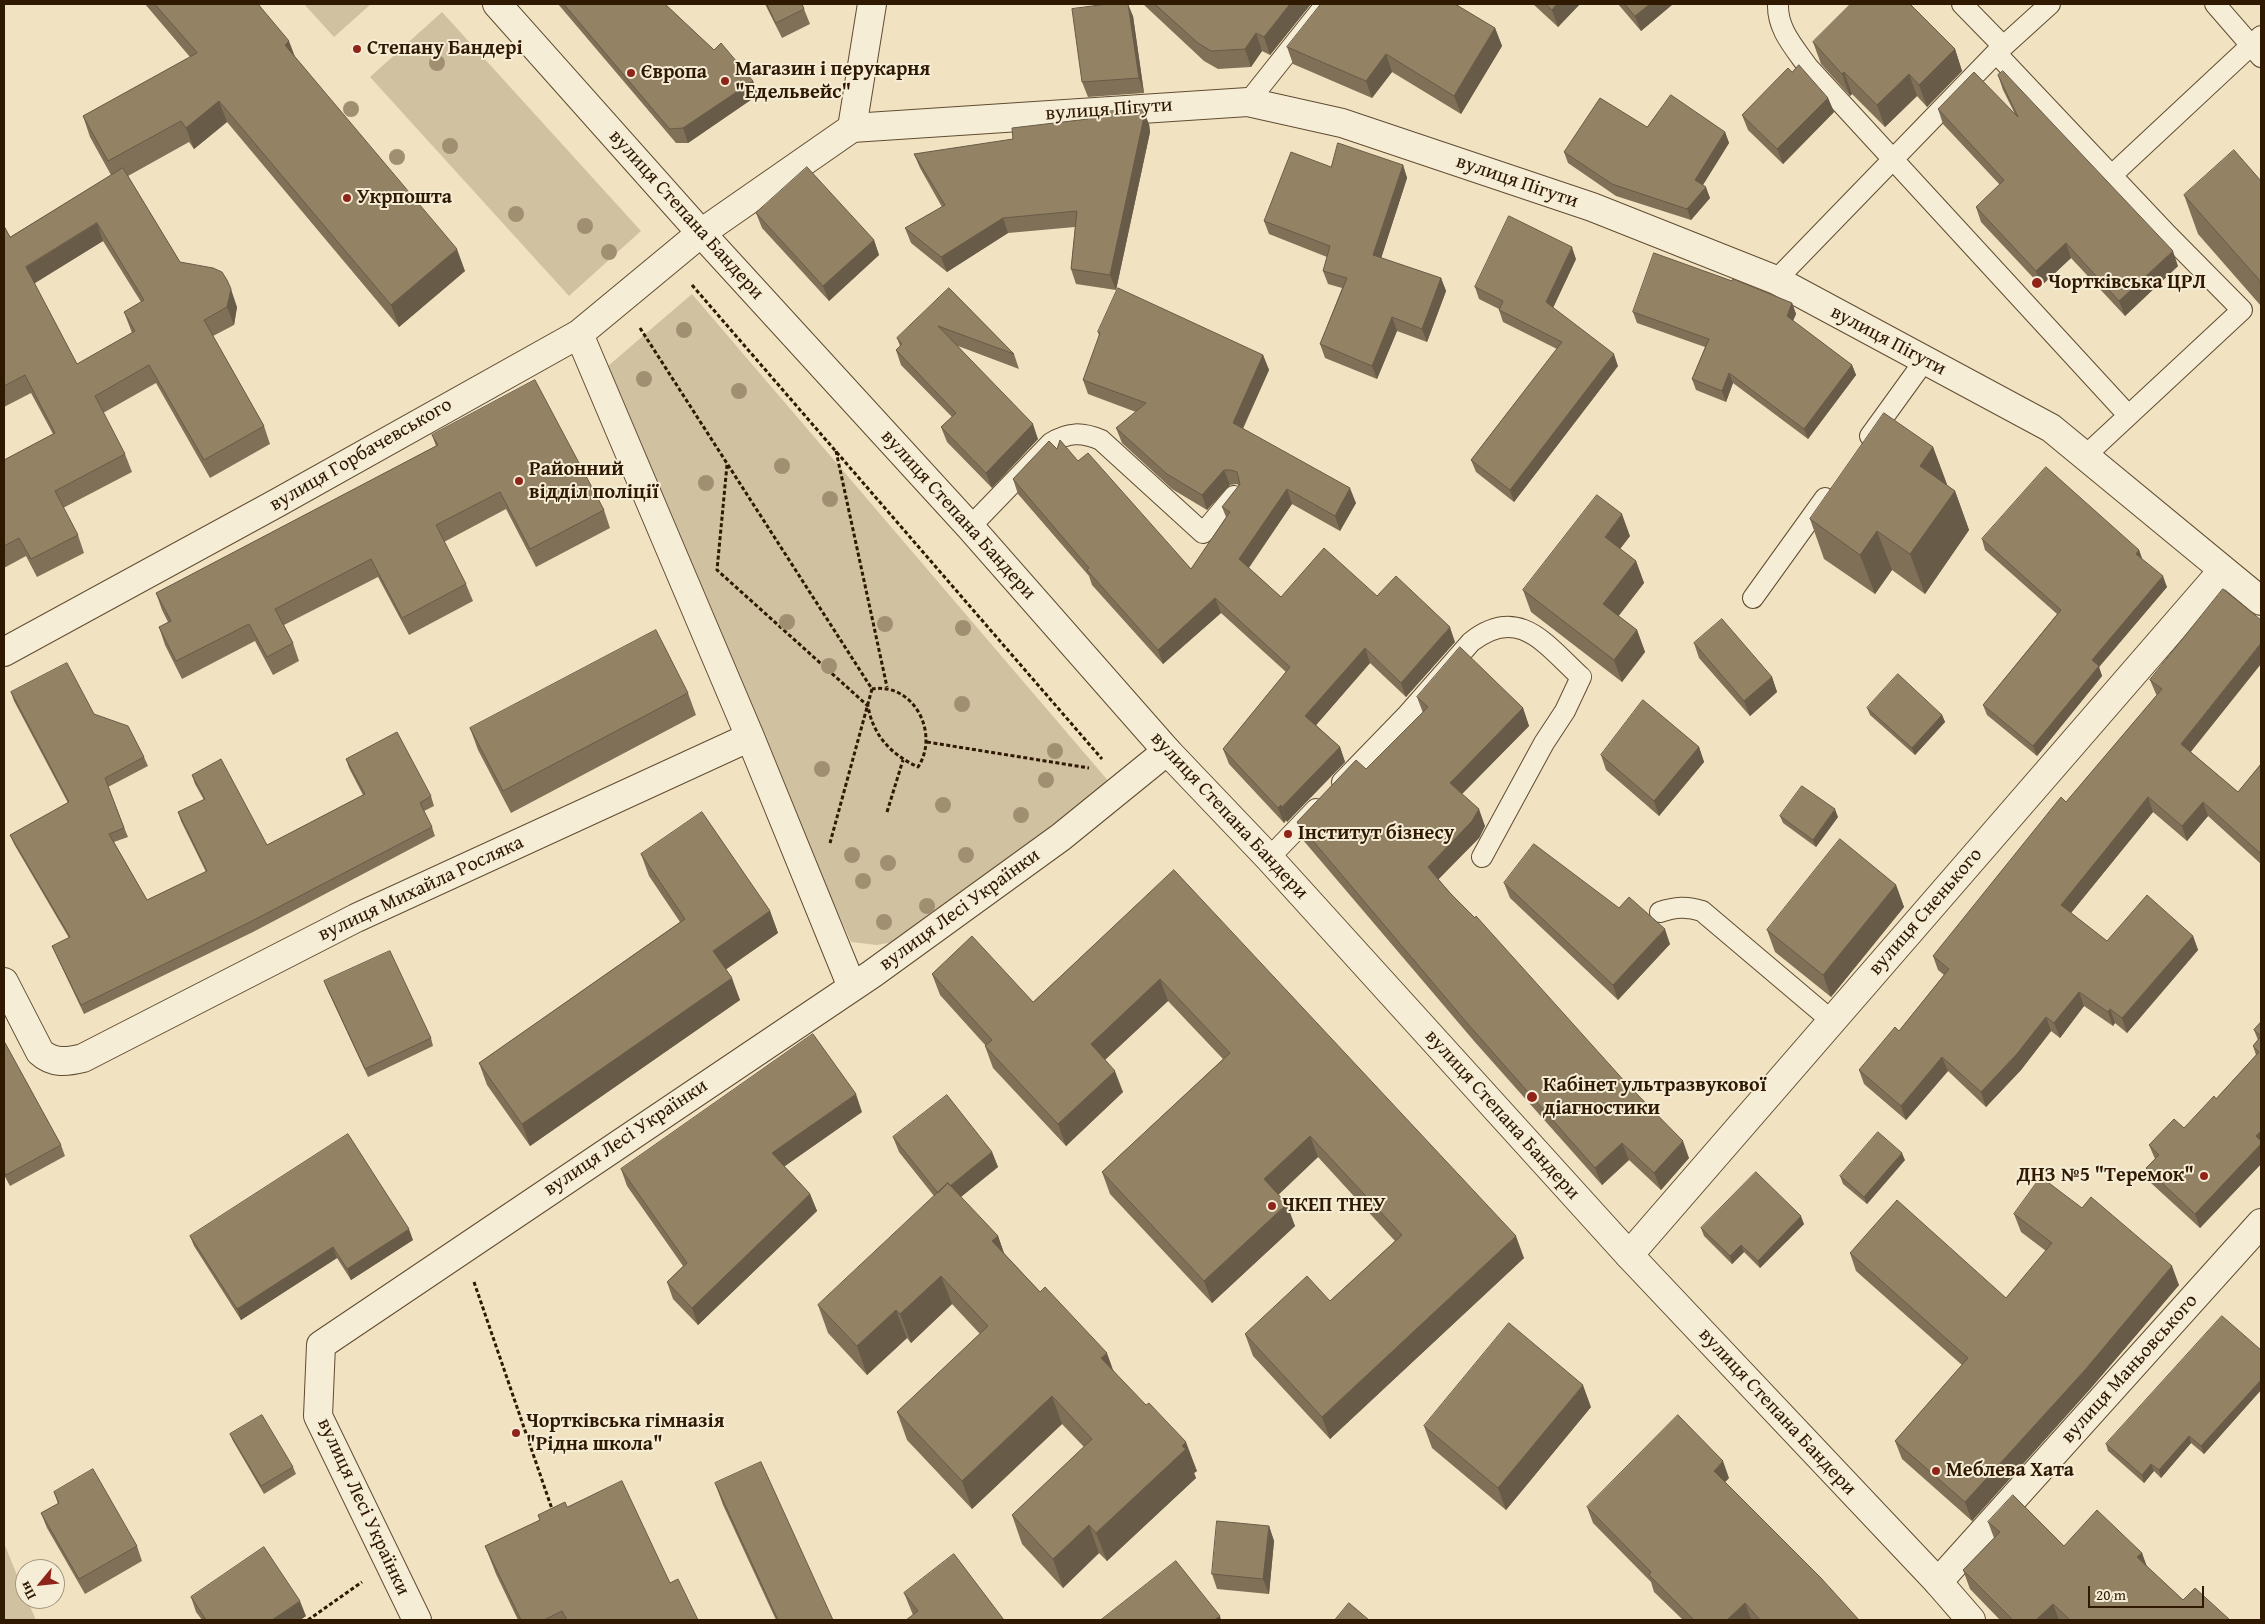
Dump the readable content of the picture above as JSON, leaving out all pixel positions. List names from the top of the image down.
{
  "streets": {
    "street": [
      "вулиця Пігути",
      "вулиця Степана Бандери",
      "вулиця Горбачевського",
      "вулиця Михайла Росляка",
      "вулиця Лесі Українки",
      "вулиця Сненького",
      "вулиця Маньовського"
    ]
  },
  "crossings": [
    ["вулиця Пігути", "вулиця Сненького"],
    ["вулиця Степана Бандери", "вулиця Горбачевського"],
    ["вулиця Степана Бандери", "вулиця Лесі Українки"],
    ["вулиця Степана Бандери", "вулиця Сненького"],
    ["вулиця Степана Бандери", "вулиця Маньовського"]
  ],
  "places": [
    "Степану Бандері",
    "Європа",
    "Магазин і перукарня \"Едельвейс\"",
    "Укрпошта",
    "Чортківська ЦРЛ",
    "Районний відділ поліції",
    "Інститут бізнесу",
    "Кабінет ультразвукової діагностики",
    "ДНЗ №5 \"Теремок\"",
    "ЧКЕП ТНЕУ",
    "Чортківська гімназія \"Рідна школа\"",
    "Меблева Хата"
  ],
  "scale_bar": "20 m",
  "north": "bottom left"
}
